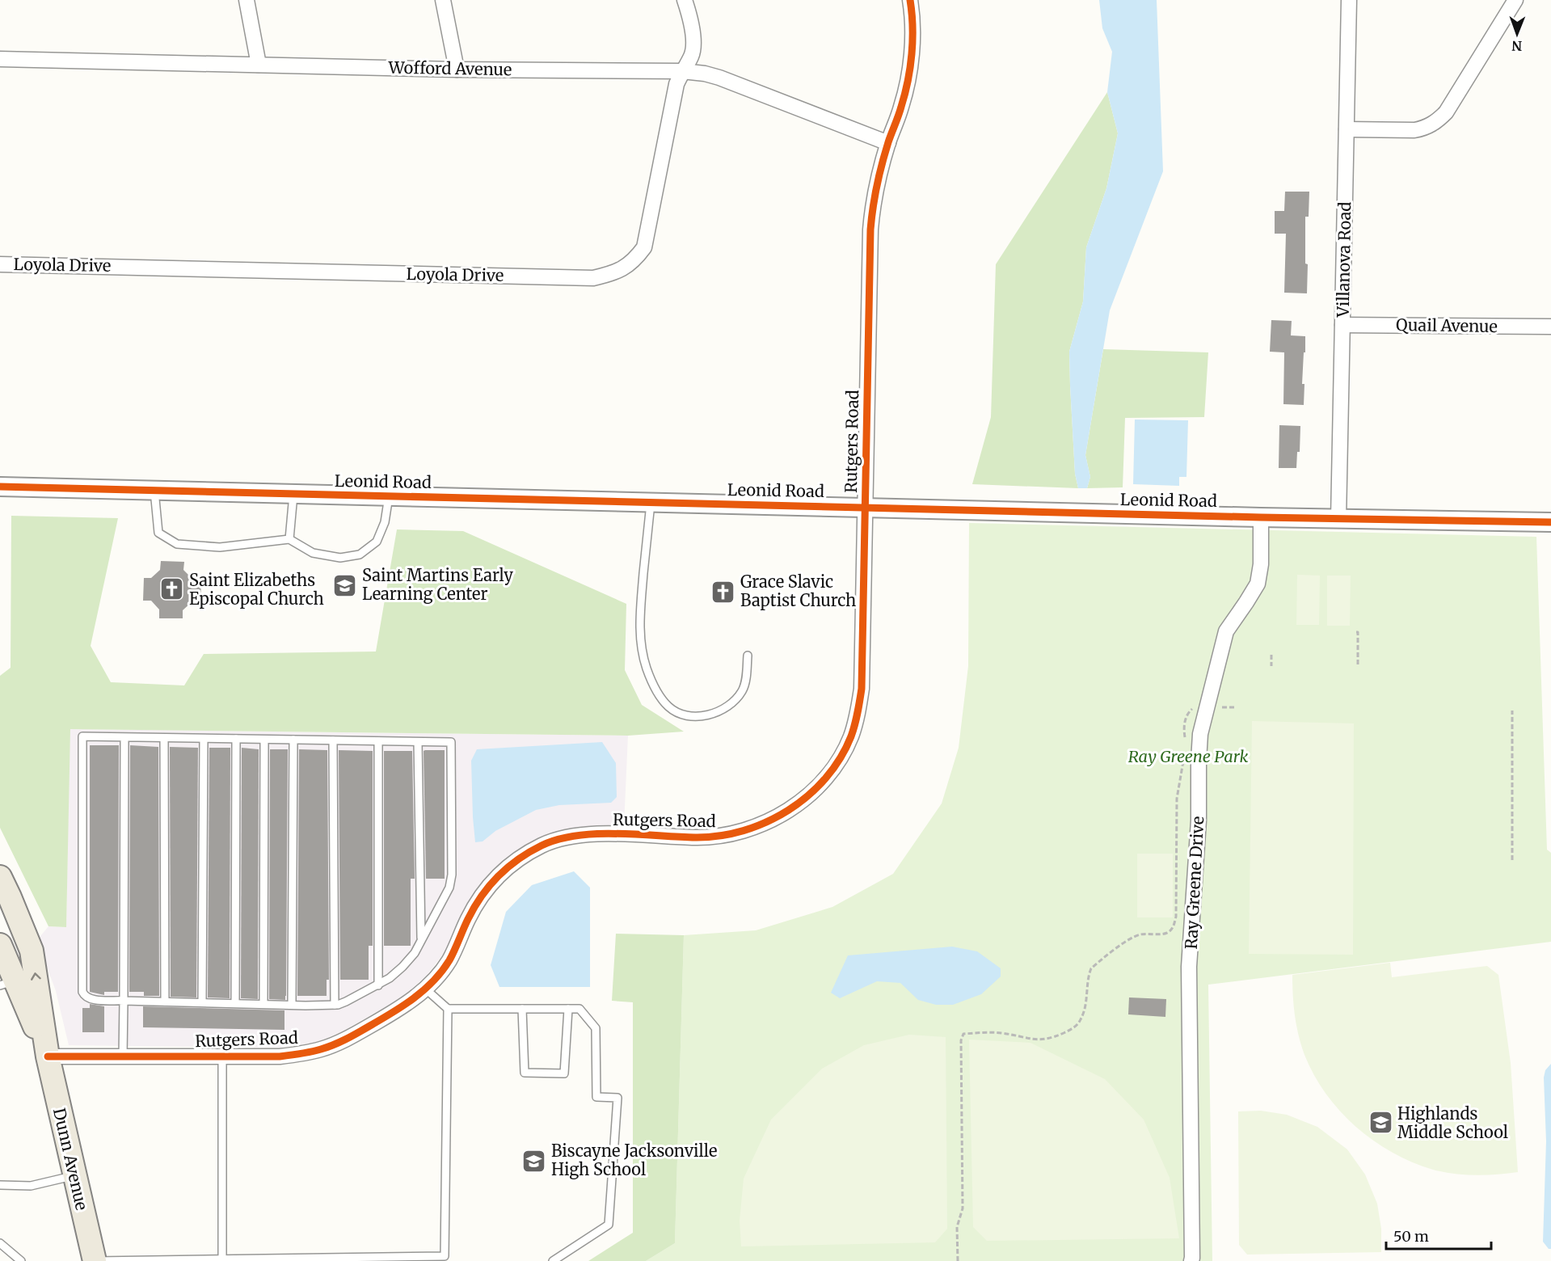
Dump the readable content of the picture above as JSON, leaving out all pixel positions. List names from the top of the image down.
{
  "streets": {
    "main road": ["Dunn Avenue"],
    "street": [
      "Wofford Avenue",
      "Villanova Road",
      "Loyola Drive",
      "Quail Avenue",
      "Rutgers Road",
      "Leonid Road",
      "Ray Greene Drive"
    ]
  },
  "crossings": [
    ["Wofford Avenue", "Loyola Drive"],
    ["Wofford Avenue", "Rutgers Road"],
    ["Villanova Road", "Quail Avenue"],
    ["Villanova Road", "Leonid Road"],
    ["Rutgers Road", "Leonid Road"],
    ["Rutgers Road", "Dunn Avenue"],
    ["Leonid Road", "Ray Greene Drive"]
  ],
  "parks": ["Ray Greene Park"],
  "places": {
    "school or university": ["Saint Martins Early Learning Center", "Highlands Middle School", "Biscayne Jacksonville High School"],
    "church": ["Saint Elizabeths Episcopal Church", "Grace Slavic Baptist Church"]
  },
  "scale_bar": "50 m",
  "north": "bottom"
}
